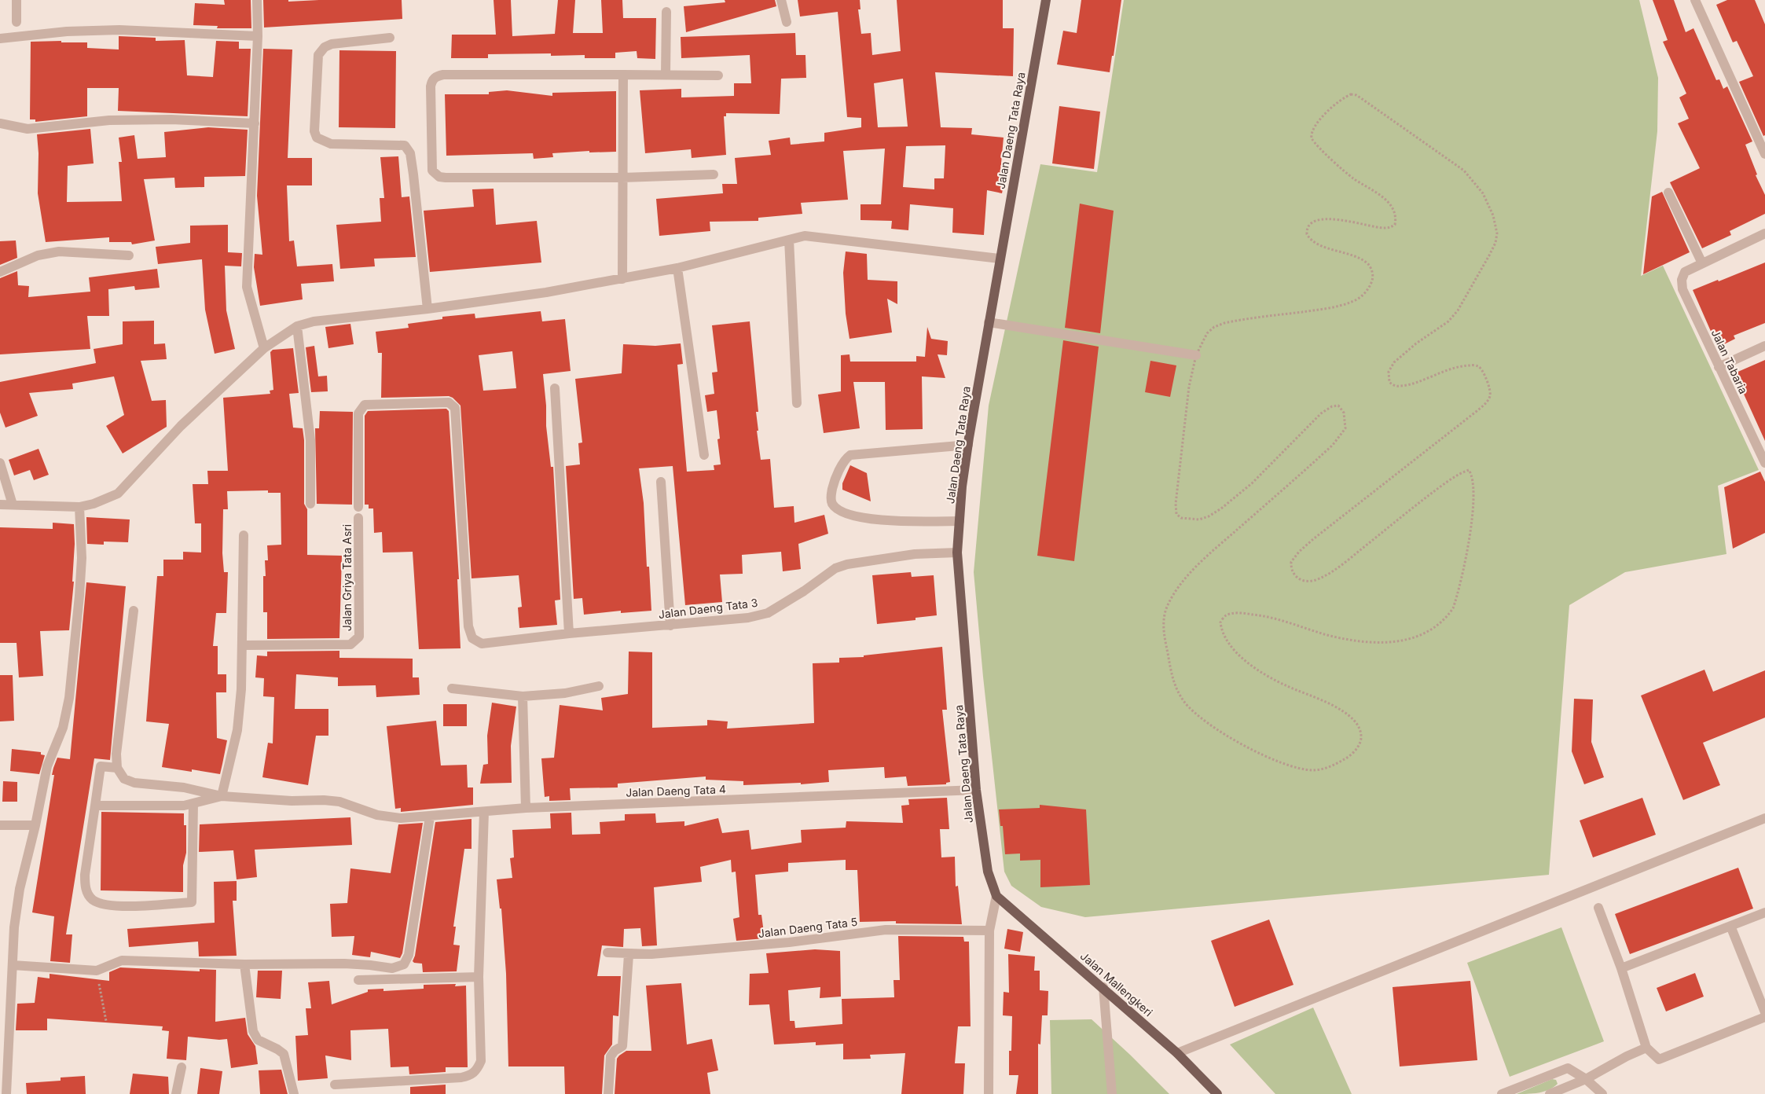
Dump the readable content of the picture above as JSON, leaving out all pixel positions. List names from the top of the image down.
{
  "streets": {
    "main road": ["Jalan Daeng Tata Raya", "Jalan Mallengkeri"],
    "street": [
      "Jalan Tabaria",
      "Jalan Griya Tata Asri",
      "Jalan Daeng Tata 3",
      "Jalan Daeng Tata 4",
      "Jalan Daeng Tata 5"
    ]
  },
  "crossings": [
    ["Jalan Daeng Tata Raya", "Jalan Daeng Tata 3"],
    ["Jalan Daeng Tata Raya", "Jalan Daeng Tata 4"],
    ["Jalan Daeng Tata Raya", "Jalan Mallengkeri"]
  ]
}
